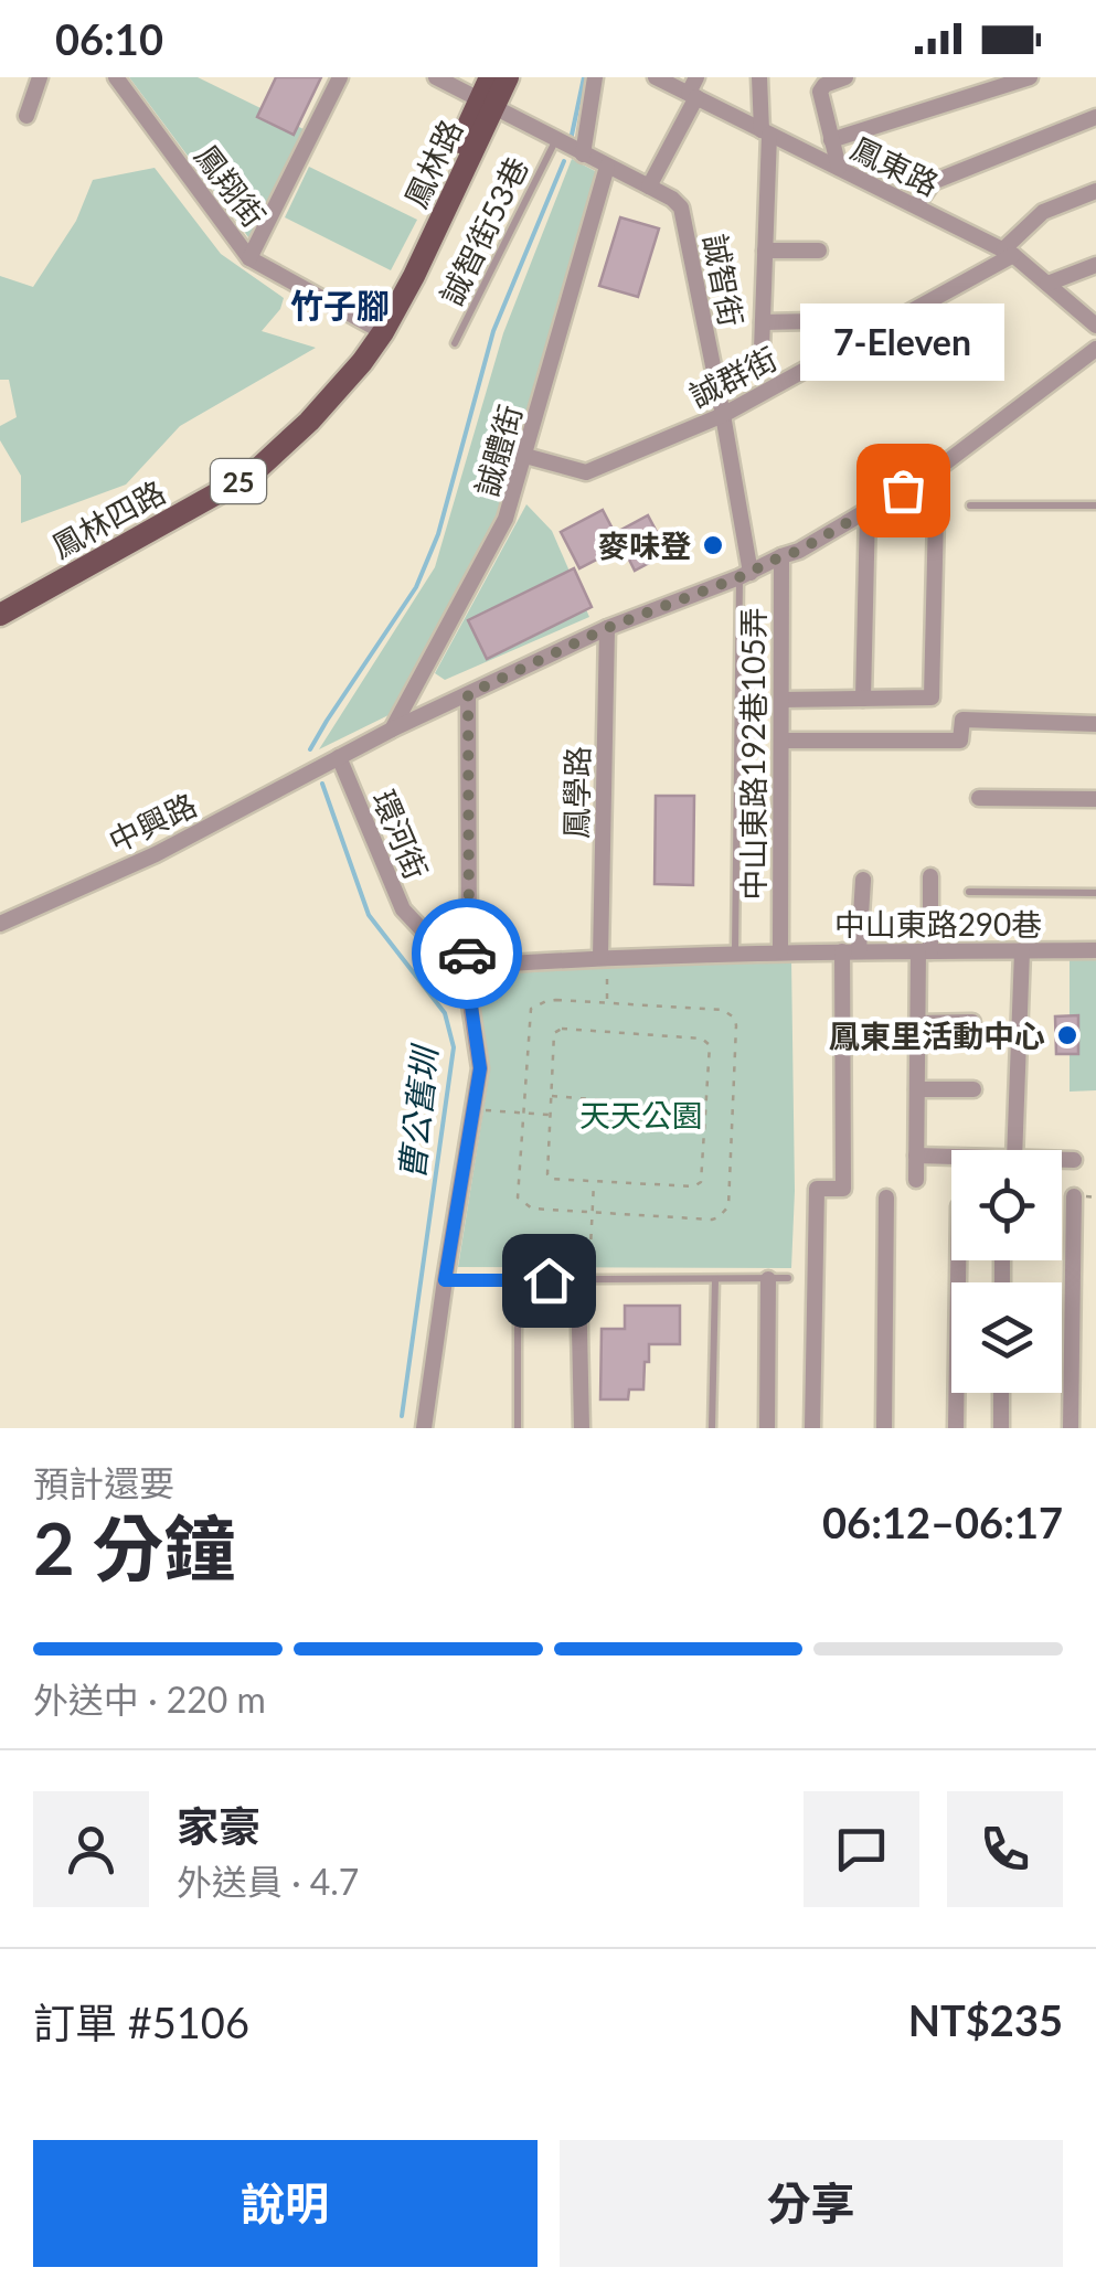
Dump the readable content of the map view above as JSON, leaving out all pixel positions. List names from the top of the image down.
{
  "streets": {
    "main road": ["鳳林路", "25", "鳳林四路"],
    "street": [
      "鳳東路",
      "鳳翔街",
      "誠智街",
      "誠群街",
      "誠體街",
      "中山東路192巷105弄",
      "鳳學路",
      "中興路",
      "環河街",
      "中山東路290巷"
    ],
    "lane": ["誠智街53巷"]
  },
  "crossings": [
    ["鳳林路", "誠智街"],
    ["鳳林路", "鳳林四路"],
    ["鳳東路", "誠群街"],
    ["鳳翔街", "鳳林四路"],
    ["誠智街53巷", "誠智街"],
    ["誠智街", "誠群街"],
    ["誠智街", "誠體街"],
    ["誠智街", "中興路"],
    ["誠群街", "誠體街"],
    ["誠體街", "中興路"],
    ["中山東路192巷105弄", "中興路"],
    ["中山東路192巷105弄", "中山東路290巷"],
    ["鳳學路", "中興路"],
    ["鳳學路", "中山東路290巷"],
    ["中興路", "環河街"],
    ["環河街", "中山東路290巷"]
  ],
  "districts": ["竹子腳"],
  "water": ["曹公舊圳"],
  "parks": ["天天公園"],
  "places": ["7-Eleven", "麥味登", "鳳東里活動中心"],
  "page": {
    "status": "06:10",
    "bubble": "7-Eleven",
    "heading": ["2 分鐘", "預計還要", "06:12–06:17"],
    "panel": [
      "家豪",
      "外送員 · 4.7",
      "訂單 #5106",
      "NT$235"
    ],
    "bar": "外送中 · 220 m",
    "buttons": ["說明", "分享"]
  }
}
